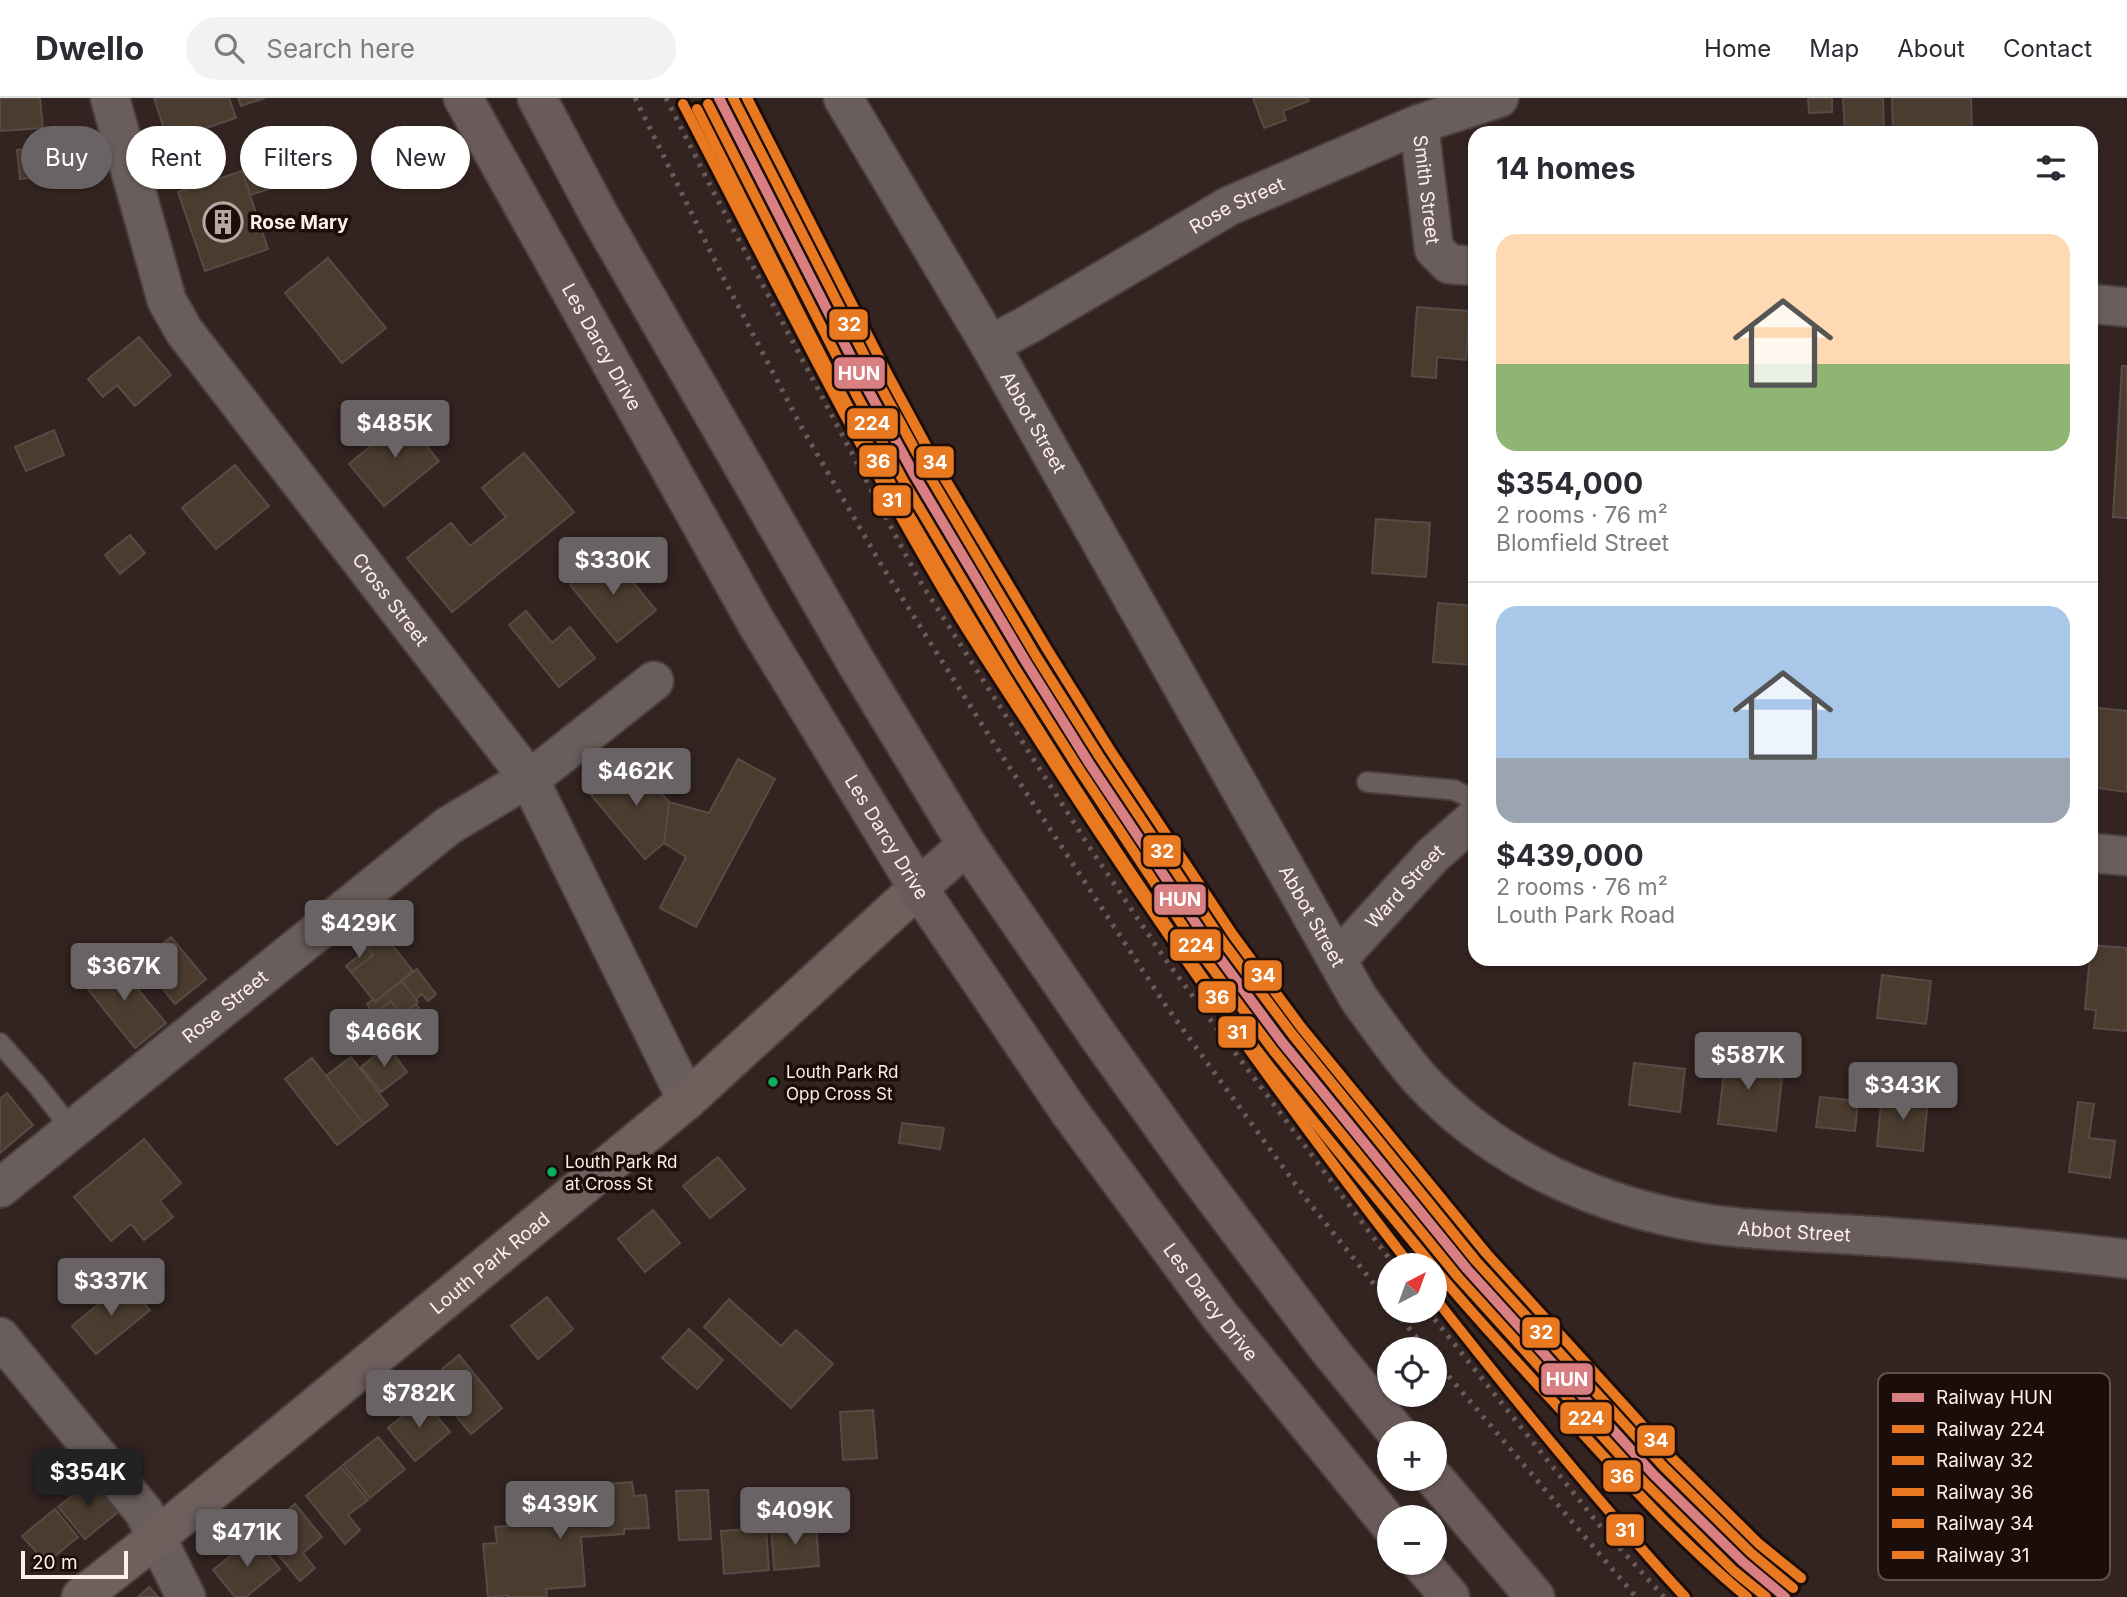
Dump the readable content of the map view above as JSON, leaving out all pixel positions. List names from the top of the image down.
{
  "streets": {
    "highway": ["Les Darcy Drive"],
    "street": [
      "Smith Street",
      "Rose Street",
      "Abbot Street",
      "Cross Street",
      "Ward Street",
      "Louth Park Road"
    ]
  },
  "crossings": [
    ["Smith Street", "Rose Street"],
    ["Rose Street", "Abbot Street"],
    ["Rose Street", "Cross Street"],
    ["Les Darcy Drive", "Louth Park Road"],
    ["Abbot Street", "Ward Street"],
    ["Cross Street", "Louth Park Road"]
  ],
  "places": {
    "building": ["Rose Mary"],
    "other": ["Louth Park Rd Opp Cross St", "Louth Park Rd at Cross St"]
  },
  "lines": [
    "rail line HUN",
    "rail line 32",
    "rail line 34",
    "rail line 224",
    "rail line 31",
    "rail line 36"
  ],
  "legend": [
    "Railway HUN",
    "Railway 224",
    "Railway 32",
    "Railway 36",
    "Railway 34",
    "Railway 31"
  ],
  "scale_bar": "20 m",
  "north": "top right",
  "page": {
    "header": "Dwello",
    "search": "Search here",
    "nav": [
      "Home",
      "Map",
      "About",
      "Contact"
    ],
    "chip": [
      "Buy",
      "Rent",
      "Filters",
      "New"
    ],
    "heading": "14 homes",
    "list": [
      {
        "name": "$354,000",
        "note": "2 rooms · 76 m² · Blomfield Street"
      },
      {
        "name": "$439,000",
        "note": "2 rooms · 76 m² · Louth Park Road"
      }
    ],
    "price": [
      "$485K",
      "$330K",
      "$462K",
      "$429K",
      "$367K",
      "$466K",
      "$587K",
      "$343K",
      "$337K",
      "$782K",
      "$354K",
      "$439K",
      "$409K",
      "$471K"
    ],
    "map_buttons": ["+", "−"],
    "scale": "20 m"
  }
}
